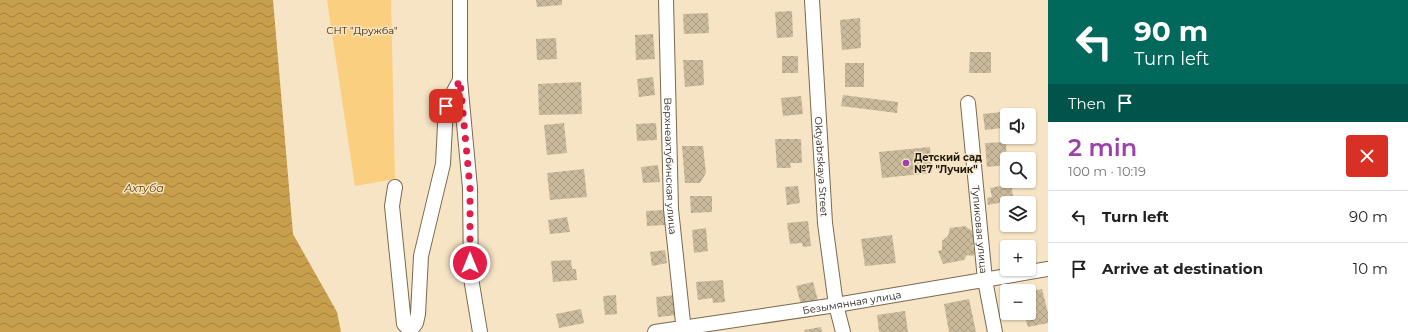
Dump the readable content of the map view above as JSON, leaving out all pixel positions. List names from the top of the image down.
{
  "streets": {
    "street": [
      "Верхнеахтубинская улица",
      "Oktyabrskaya Street",
      "Тупиковая улица",
      "Безымянная улица"
    ]
  },
  "crossings": [
    ["Верхнеахтубинская улица", "Безымянная улица"],
    ["Oktyabrskaya Street", "Безымянная улица"],
    ["Тупиковая улица", "Безымянная улица"]
  ],
  "water": ["Ахтуба"],
  "parks": ["СНТ \"Дружба\""],
  "places": ["Детский сад №7 \"Лучик\""],
  "page": {
    "turn": ["90 m", "Turn left"],
    "then": "Then",
    "map_buttons": ["+", "−"],
    "heading": ["2 min", "100 m · 10:19"],
    "list": [
      {
        "name": "Turn left",
        "value": "90 m"
      },
      {
        "name": "Arrive at destination",
        "value": "10 m"
      }
    ]
  }
}
